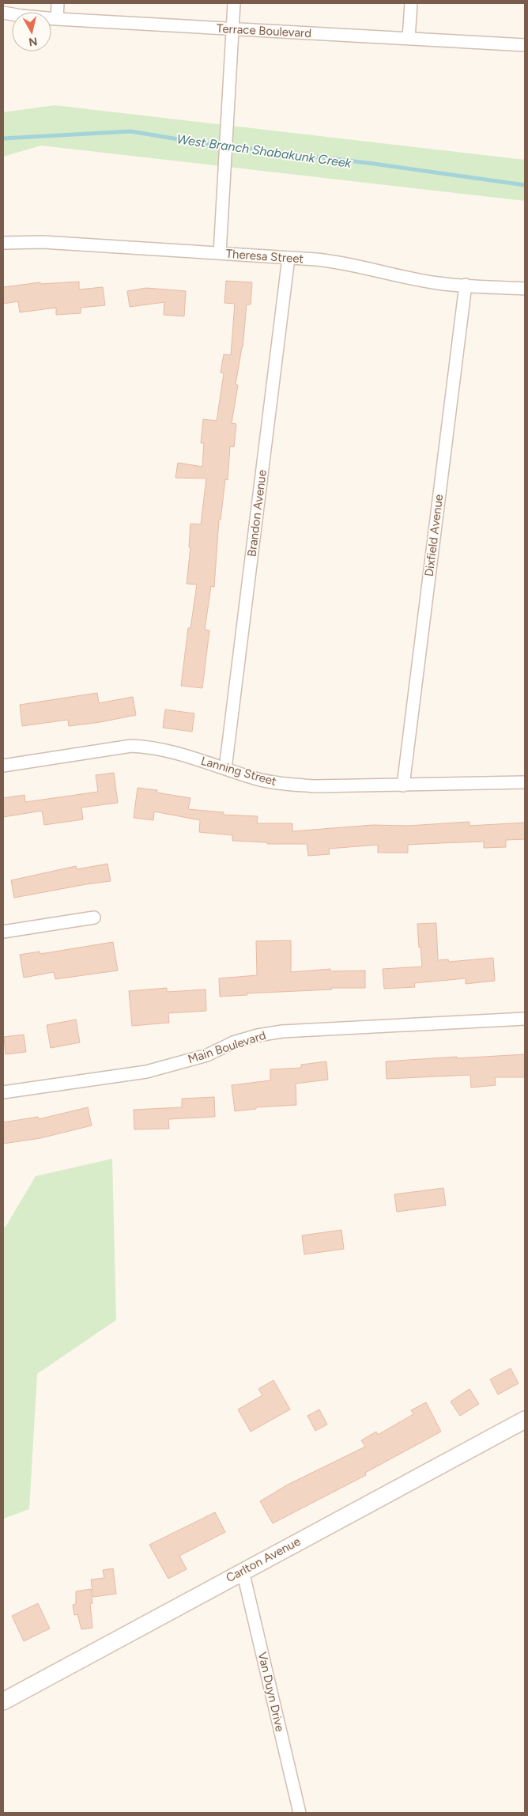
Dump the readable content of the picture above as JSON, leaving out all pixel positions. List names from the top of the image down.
{
  "streets": {
    "street": [
      "Terrace Boulevard",
      "Theresa Street",
      "Brandon Avenue",
      "Dixfield Avenue",
      "Lanning Street",
      "Main Boulevard",
      "Carlton Avenue",
      "Van Duyn Drive"
    ]
  },
  "crossings": [
    ["Theresa Street", "Brandon Avenue"],
    ["Theresa Street", "Dixfield Avenue"],
    ["Brandon Avenue", "Lanning Street"],
    ["Dixfield Avenue", "Lanning Street"],
    ["Carlton Avenue", "Van Duyn Drive"]
  ],
  "water": ["West Branch Shabakunk Creek"],
  "north": "bottom"
}
